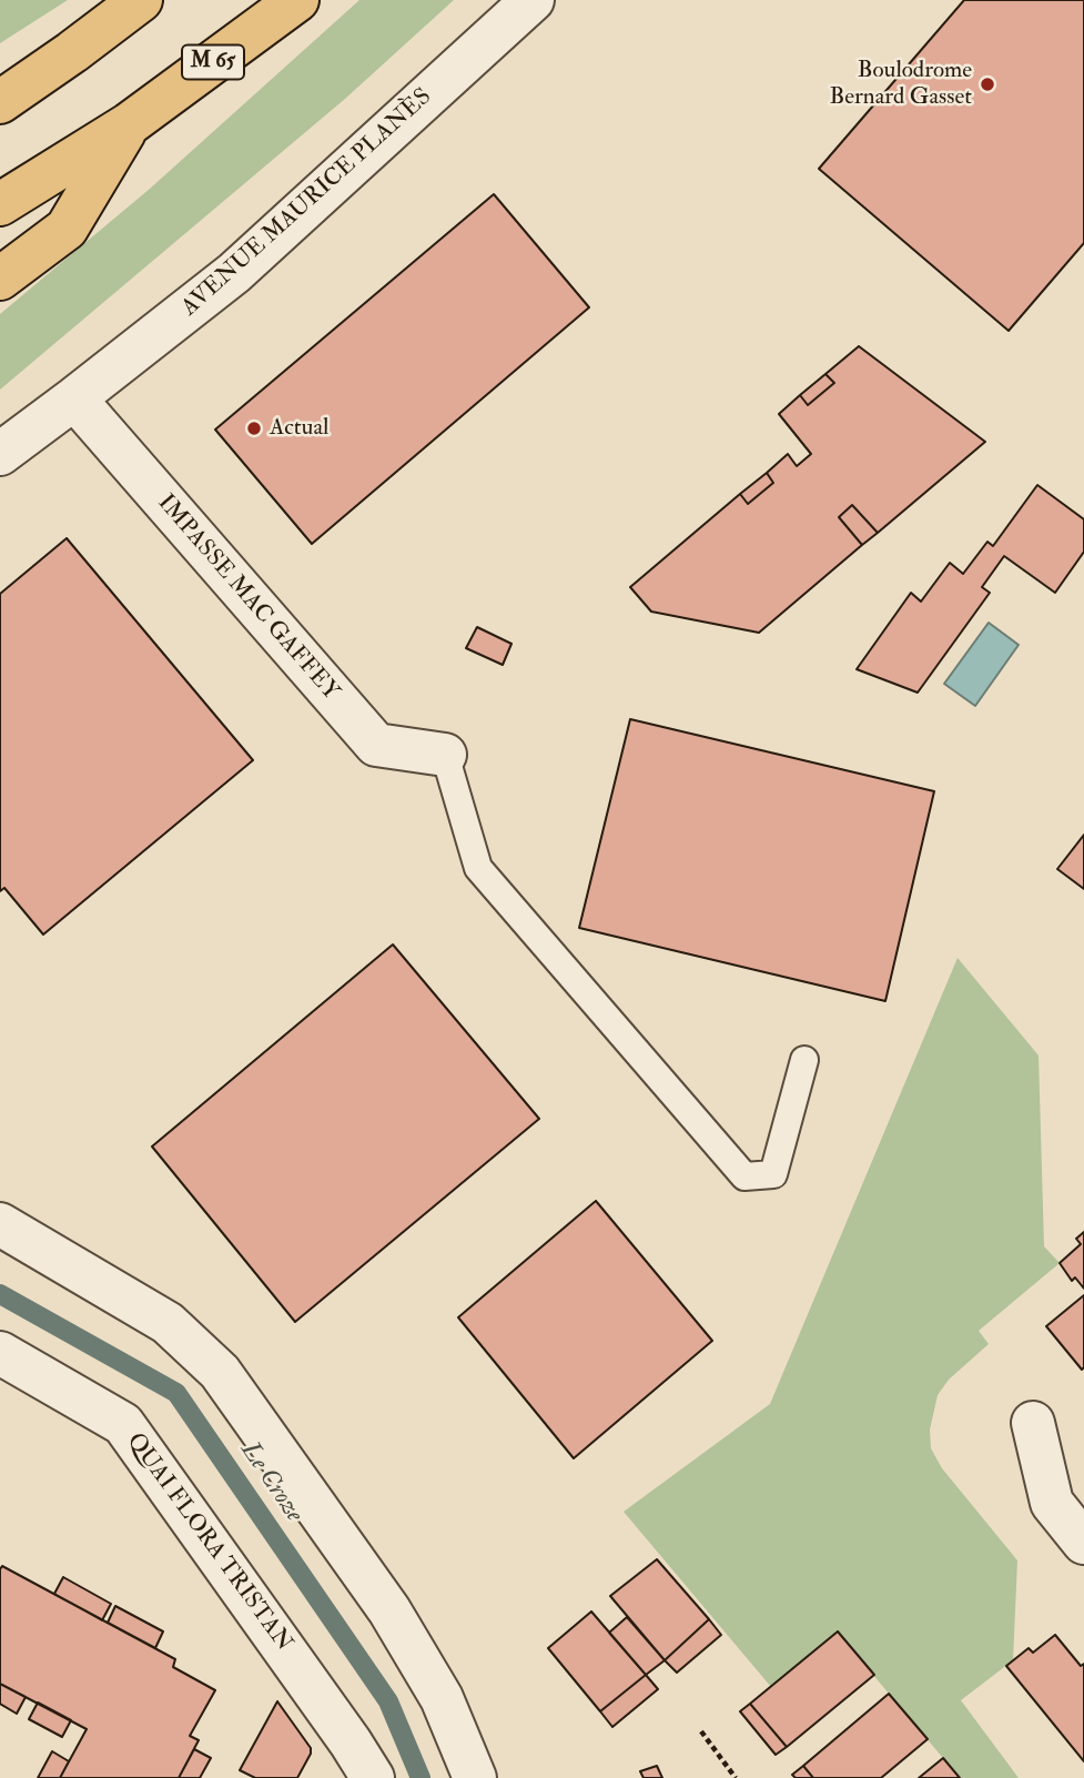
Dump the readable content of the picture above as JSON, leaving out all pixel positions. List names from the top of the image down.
{
  "streets": {
    "main road": ["M 65"],
    "street": ["AVENUE MAURICE PLANÈS", "IMPASSE MAC GAFFEY", "QUAI FLORA TRISTAN"]
  },
  "crossings": [
    ["AVENUE MAURICE PLANÈS", "IMPASSE MAC GAFFEY"]
  ],
  "water": ["Le Croze"],
  "places": ["Boulodrome Bernard Gasset", "Actual"]
}
